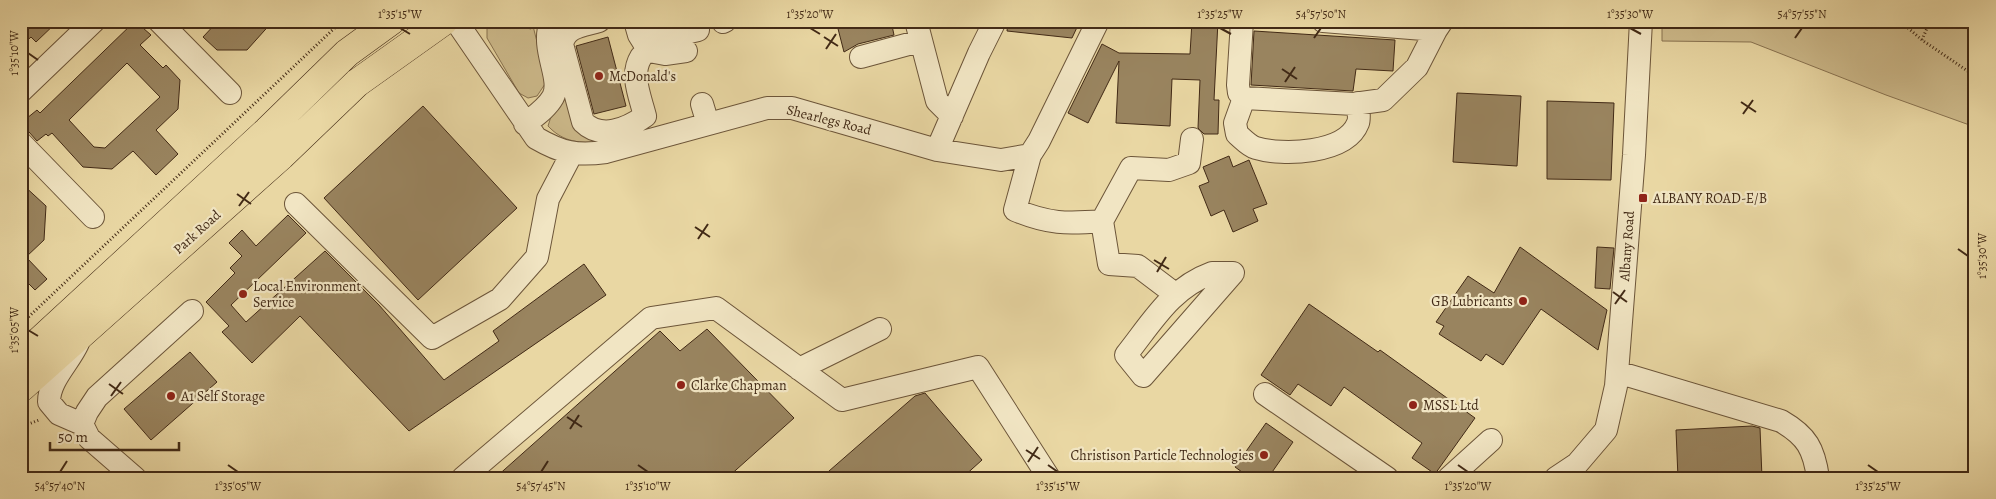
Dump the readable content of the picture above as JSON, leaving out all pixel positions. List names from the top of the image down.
{
  "streets": {
    "highway": ["Park Road"],
    "street": ["Shearlegs Road", "Albany Road"]
  },
  "places": {
    "other": [
      "McDonald's",
      "Local Environment Service",
      "GB Lubricants",
      "Clarke Chapman",
      "A1 Self Storage",
      "MSSL Ltd",
      "Christison Particle Technologies"
    ],
    "transit": ["ALBANY ROAD-E/B"]
  },
  "scale_bar": "50 m",
  "coordinates": [
    "1°35'15\"W",
    "1°35'20\"W",
    "1°35'25\"W",
    "54°57'50\"N",
    "1°35'30\"W",
    "54°57'55\"N",
    "1°35'10\"W",
    "1°35'05\"W",
    "54°57'40\"N",
    "54°57'45\"N"
  ]
}
